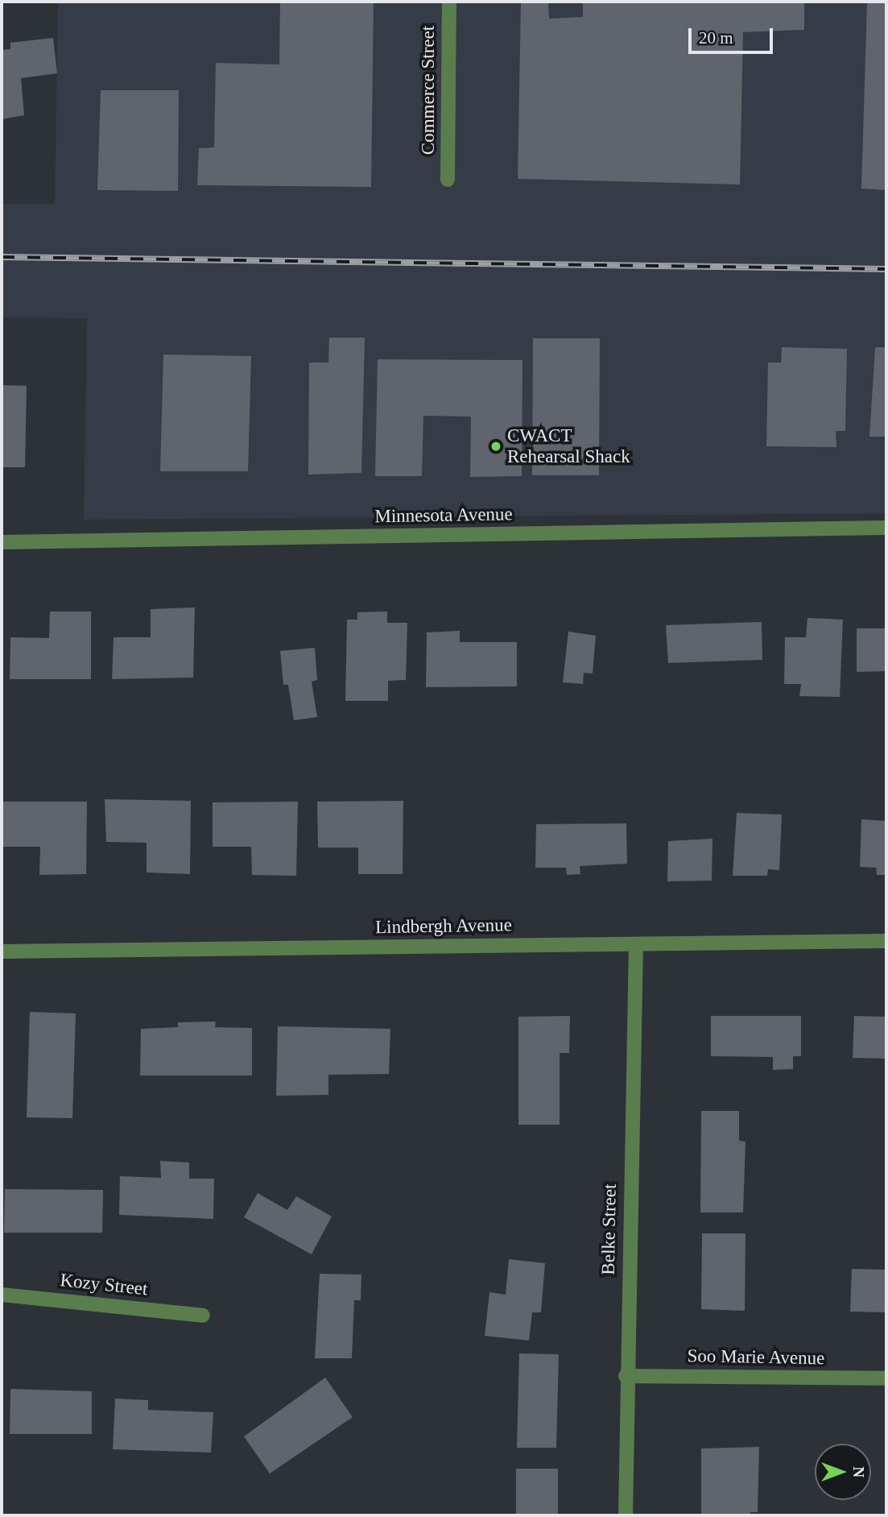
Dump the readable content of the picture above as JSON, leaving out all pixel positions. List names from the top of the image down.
{
  "streets": {
    "street": [
      "Commerce Street",
      "Minnesota Avenue",
      "Lindbergh Avenue",
      "Belke Street",
      "Kozy Street",
      "Soo Marie Avenue"
    ]
  },
  "crossings": [
    ["Lindbergh Avenue", "Belke Street"],
    ["Belke Street", "Soo Marie Avenue"]
  ],
  "places": ["CWACT Rehearsal Shack"],
  "scale_bar": "20 m",
  "north": "right"
}
